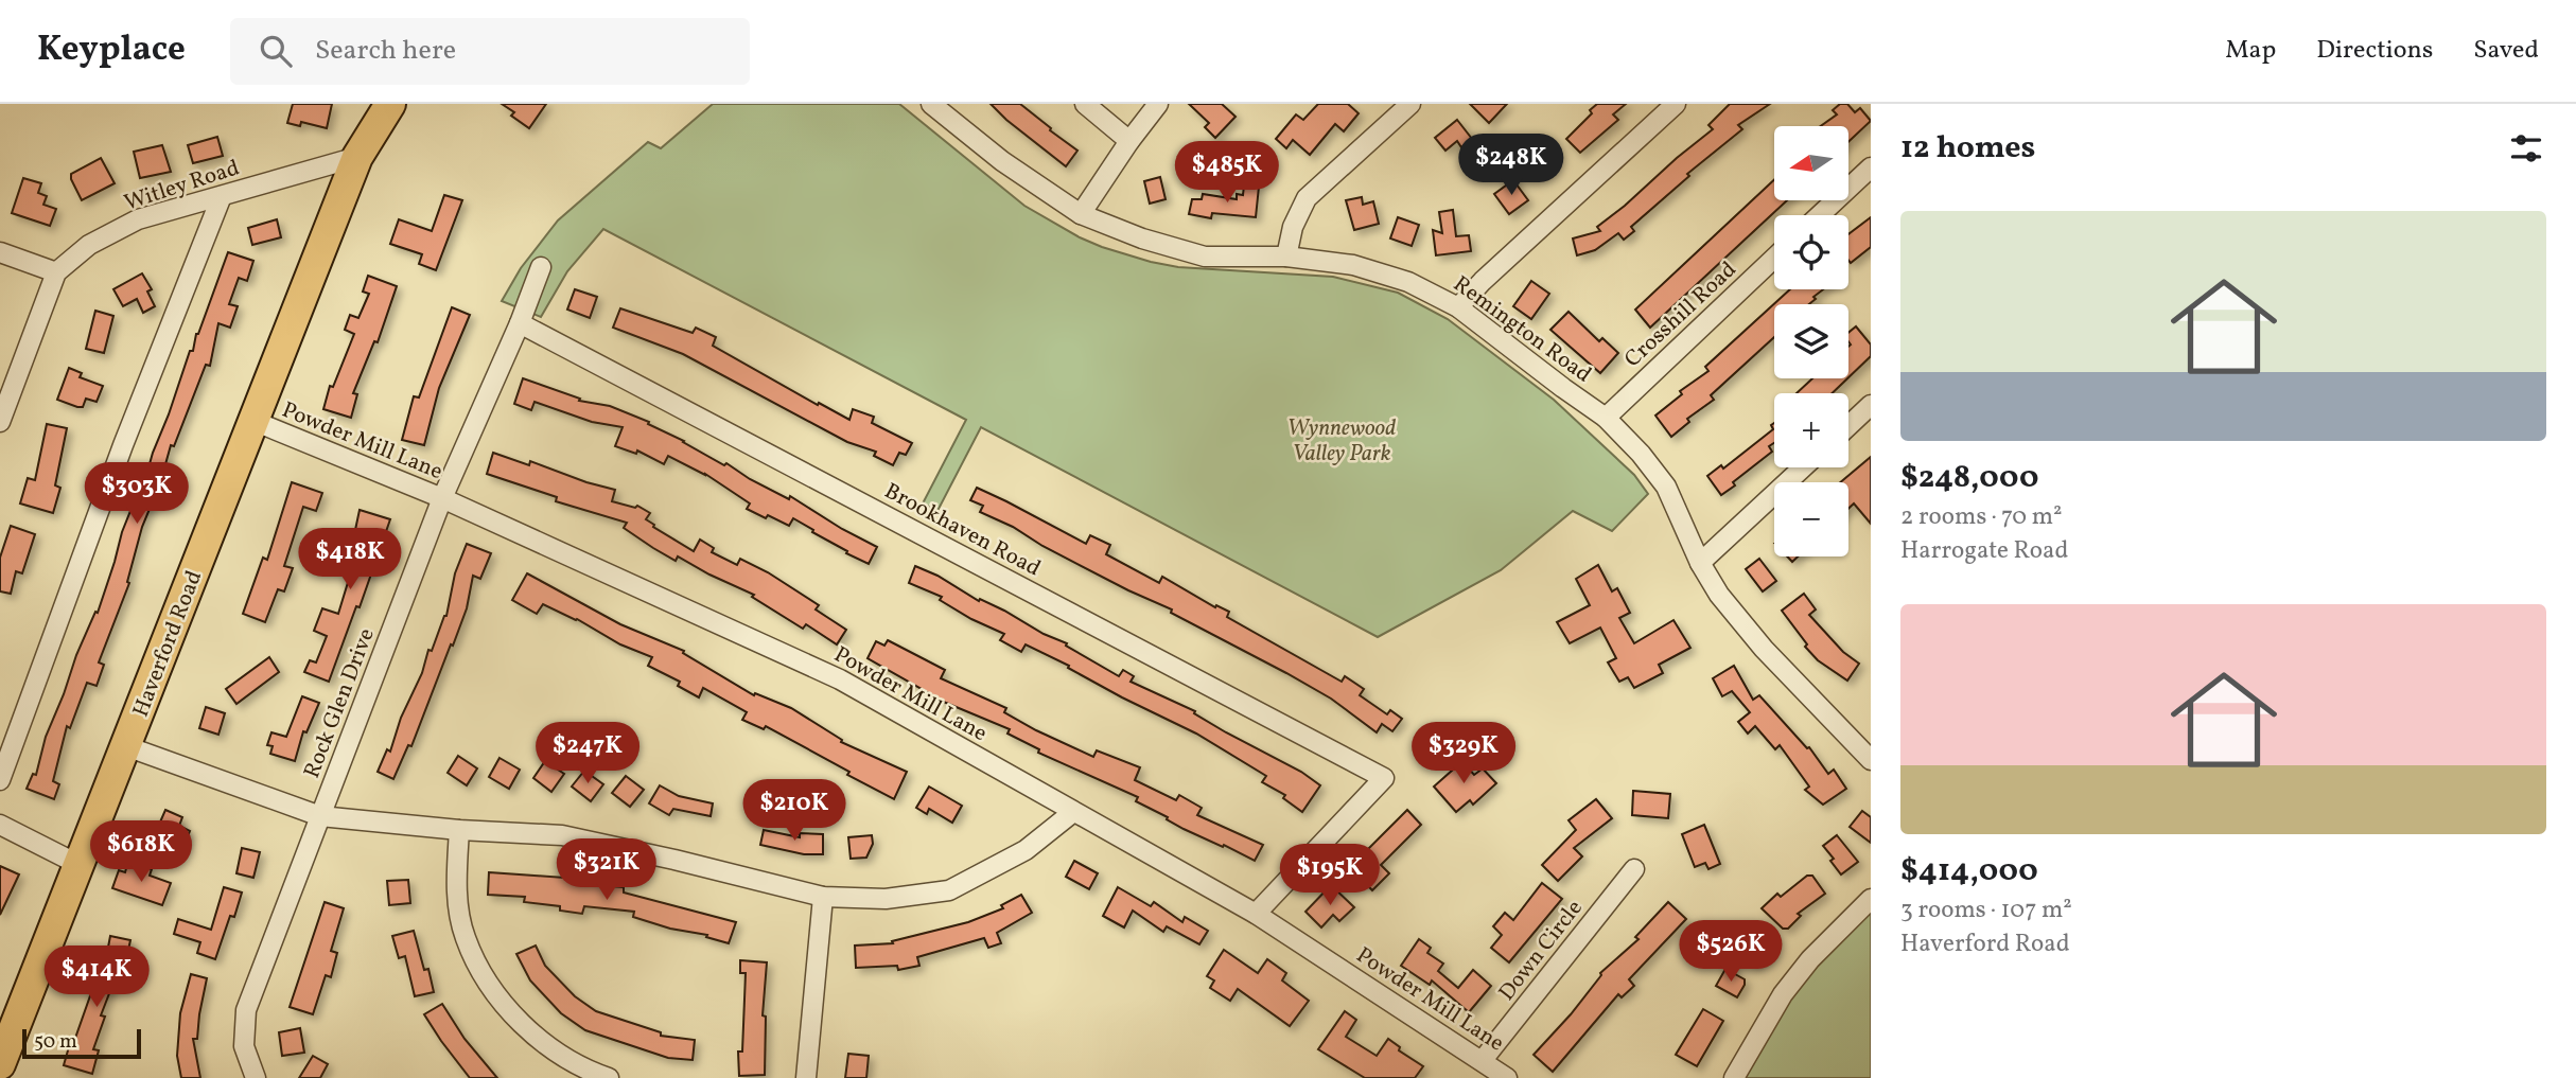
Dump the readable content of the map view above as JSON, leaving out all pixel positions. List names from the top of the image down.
{
  "streets": {
    "main road": ["Haverford Road"],
    "street": [
      "Witley Road",
      "Crosshill Road",
      "Remington Road",
      "Powder Mill Lane",
      "Brookhaven Road",
      "Rock Glen Drive",
      "Down Circle"
    ]
  },
  "crossings": [
    ["Witley Road", "Haverford Road"],
    ["Crosshill Road", "Remington Road"],
    ["Powder Mill Lane", "Brookhaven Road"],
    ["Powder Mill Lane", "Haverford Road"],
    ["Powder Mill Lane", "Rock Glen Drive"],
    ["Powder Mill Lane", "Down Circle"],
    ["Brookhaven Road", "Rock Glen Drive"]
  ],
  "parks": ["Wynnewood Valley Park"],
  "scale_bar": "50 m",
  "north": "left",
  "page": {
    "header": "Keyplace",
    "search": "Search here",
    "nav": ["Map", "Directions", "Saved"],
    "heading": "12 homes",
    "map_buttons": ["+", "−"],
    "price": [
      "$248K",
      "$485K",
      "$303K",
      "$418K",
      "$247K",
      "$329K",
      "$210K",
      "$618K",
      "$321K",
      "$195K",
      "$526K",
      "$414K"
    ],
    "list": [
      {
        "name": "$248,000",
        "note": "2 rooms · 70 m² · Harrogate Road"
      },
      {
        "name": "$414,000",
        "note": "3 rooms · 107 m² · Haverford Road"
      }
    ],
    "scale": "50 m"
  }
}
